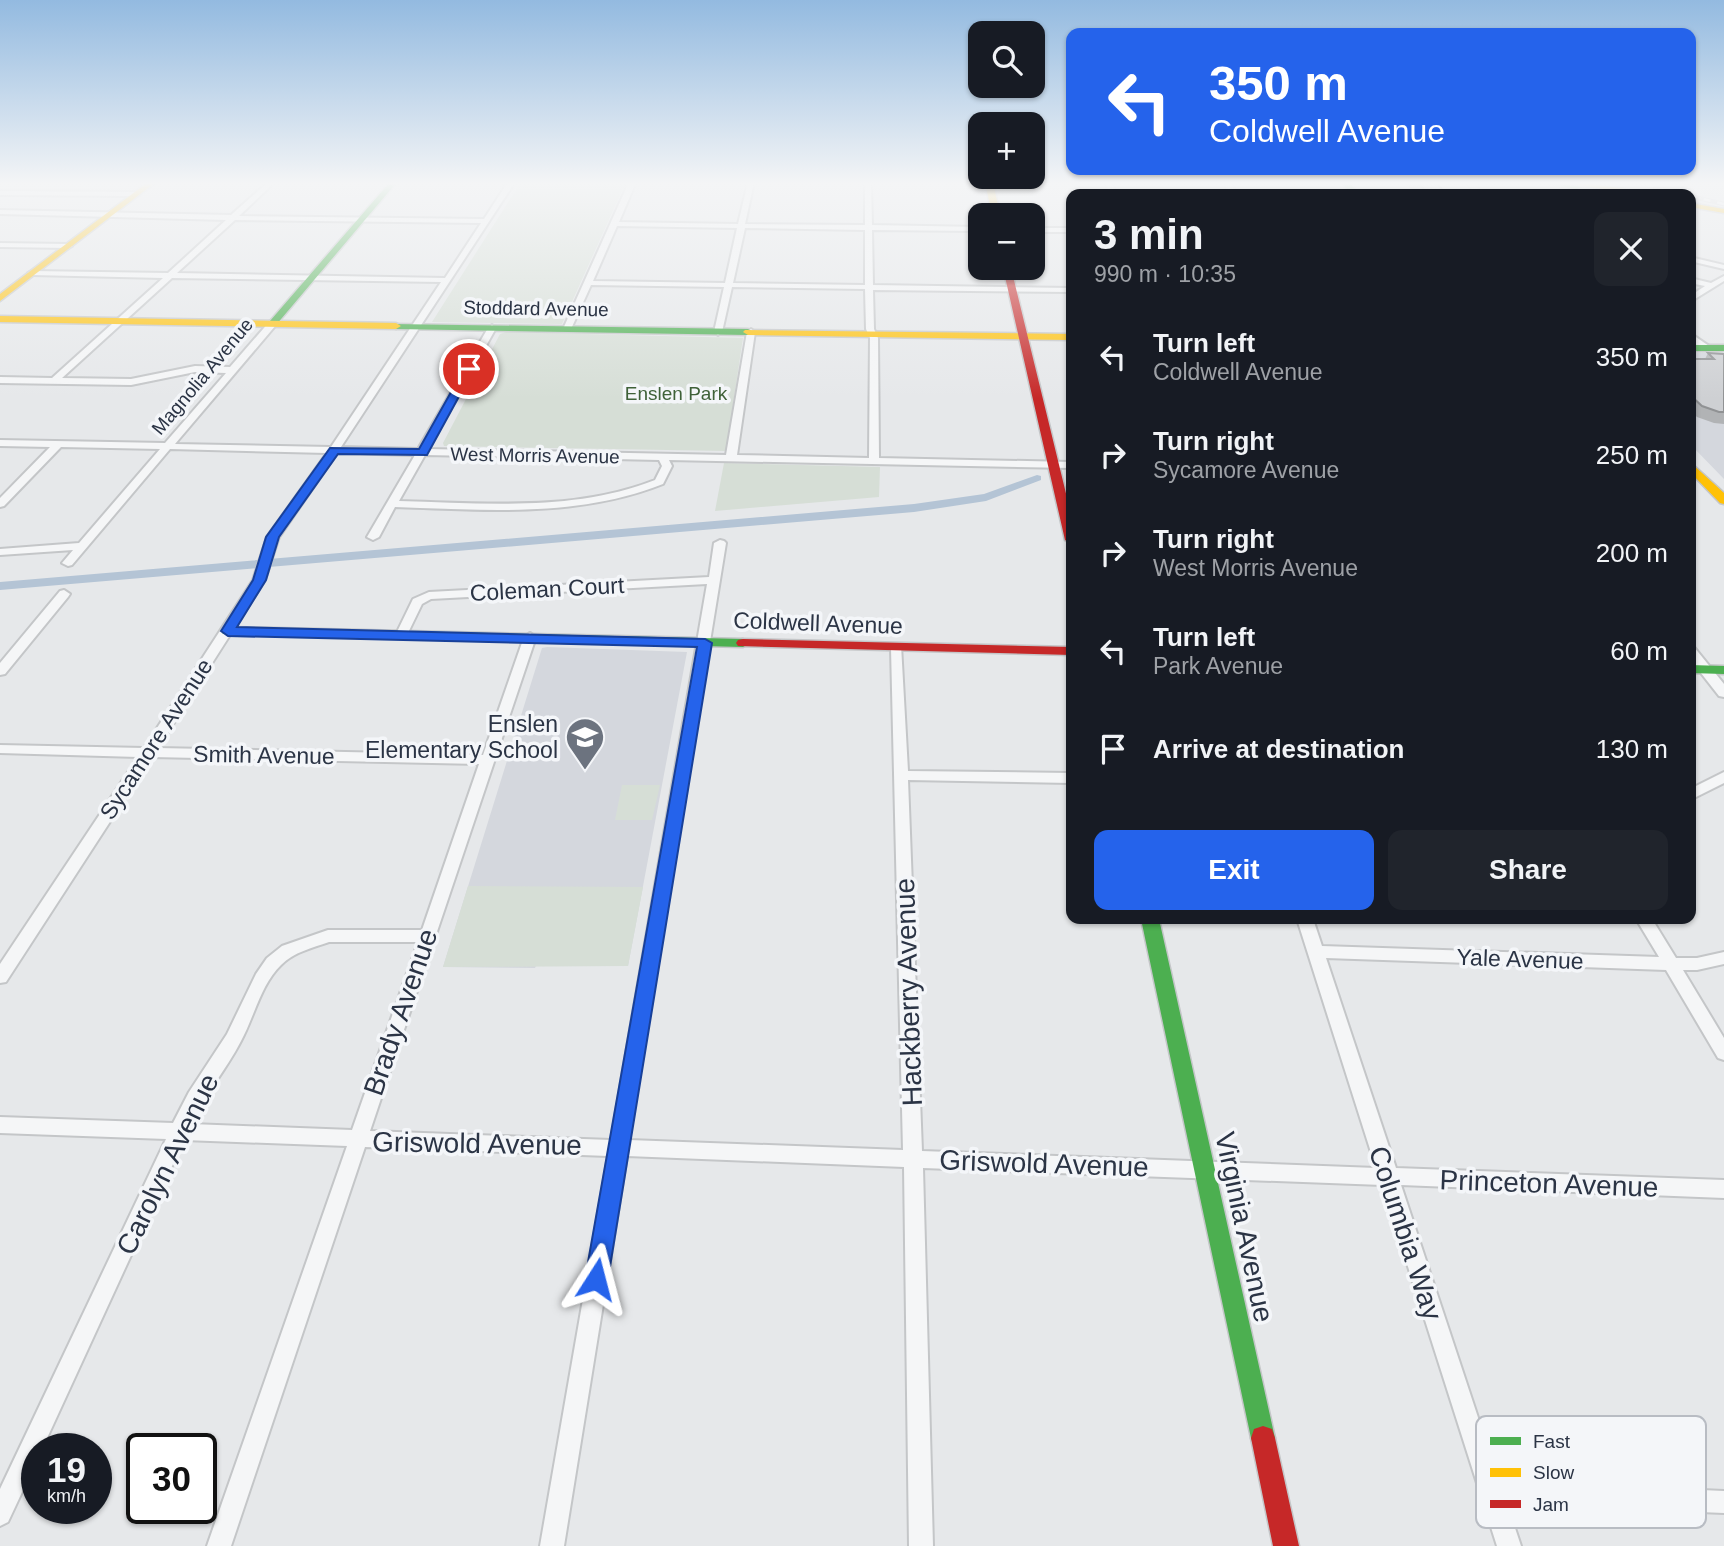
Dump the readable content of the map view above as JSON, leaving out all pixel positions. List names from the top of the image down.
{
  "streets": {
    "street": [
      "Stoddard Avenue",
      "Magnolia Avenue",
      "West Morris Avenue",
      "Coleman Court",
      "Coldwell Avenue",
      "Sycamore Avenue",
      "Smith Avenue",
      "Yale Avenue",
      "Hackberry Avenue",
      "Brady Avenue",
      "Griswold Avenue",
      "Carolyn Avenue",
      "Princeton Avenue",
      "Virginia Avenue",
      "Columbia Way"
    ]
  },
  "crossings": [
    ["Stoddard Avenue", "Magnolia Avenue"],
    ["Stoddard Avenue", "Sycamore Avenue"],
    ["Magnolia Avenue", "West Morris Avenue"],
    ["West Morris Avenue", "Sycamore Avenue"],
    ["Coleman Court", "Coldwell Avenue"],
    ["Coldwell Avenue", "Sycamore Avenue"],
    ["Coldwell Avenue", "Hackberry Avenue"],
    ["Coldwell Avenue", "Brady Avenue"],
    ["Sycamore Avenue", "Smith Avenue"],
    ["Smith Avenue", "Brady Avenue"],
    ["Yale Avenue", "Columbia Way"],
    ["Hackberry Avenue", "Griswold Avenue"],
    ["Brady Avenue", "Griswold Avenue"],
    ["Brady Avenue", "Carolyn Avenue"],
    ["Griswold Avenue", "Carolyn Avenue"],
    ["Griswold Avenue", "Princeton Avenue"],
    ["Griswold Avenue", "Virginia Avenue"],
    ["Princeton Avenue", "Virginia Avenue"],
    ["Princeton Avenue", "Columbia Way"]
  ],
  "parks": ["Enslen Park"],
  "places": {
    "school or university": ["Enslen Elementary School"]
  },
  "legend": ["Fast", "Slow", "Jam"],
  "page": {
    "map_buttons": ["+", "−"],
    "turn": ["350 m", "Coldwell Avenue"],
    "heading": ["3 min", "990 m · 10:35"],
    "list": [
      {
        "name": "Turn left",
        "note": "Coldwell Avenue",
        "value": "350 m"
      },
      {
        "name": "Turn right",
        "note": "Sycamore Avenue",
        "value": "250 m"
      },
      {
        "name": "Turn right",
        "note": "West Morris Avenue",
        "value": "200 m"
      },
      {
        "name": "Turn left",
        "note": "Park Avenue",
        "value": "60 m"
      },
      {
        "name": "Arrive at destination",
        "value": "130 m"
      }
    ],
    "buttons": ["Exit", "Share"],
    "speed": "19 km/h",
    "limit": "30"
  }
}
